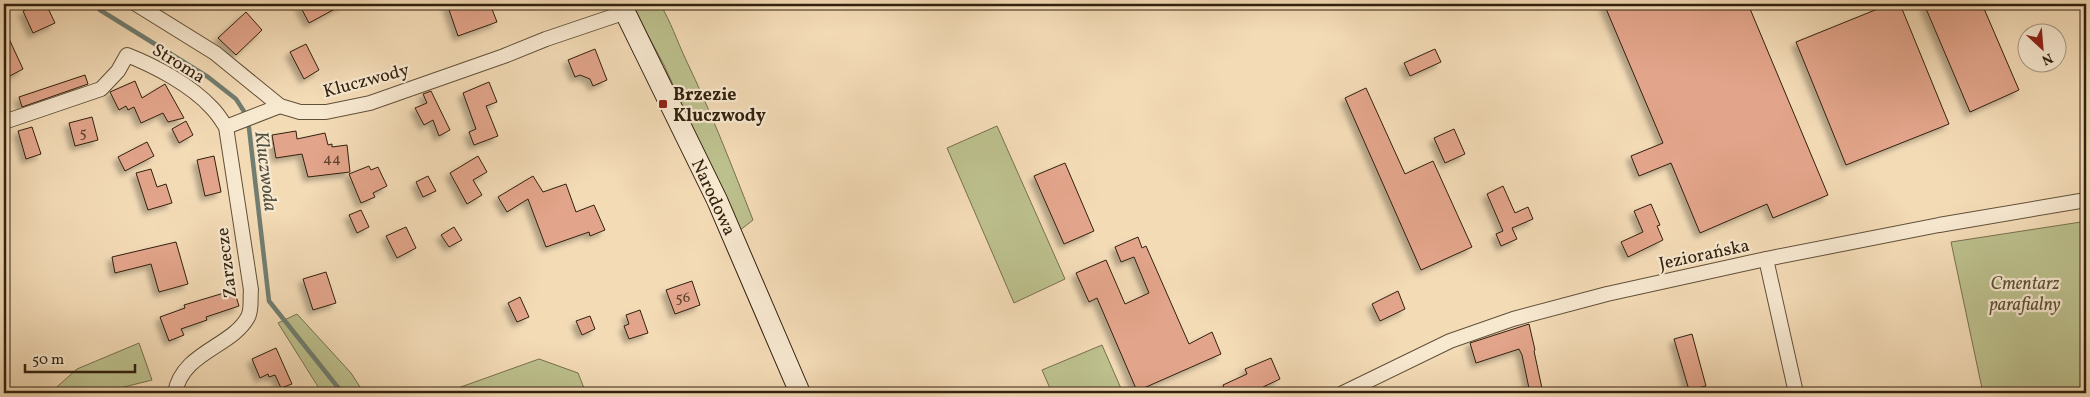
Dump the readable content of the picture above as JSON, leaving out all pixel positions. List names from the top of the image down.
{
  "streets": {
    "street": [
      "Stroma",
      "Kluczwody",
      "Narodowa",
      "Jeziorańska",
      "Zarzecze"
    ]
  },
  "crossings": [
    ["Stroma", "Zarzecze"],
    ["Kluczwody", "Narodowa"]
  ],
  "water": ["Kluczwoda"],
  "parks": ["Cmentarz parafialny"],
  "places": {
    "transit": ["Brzezie Kluczwody"]
  },
  "house_numbers": ["5", "44", "56"],
  "scale_bar": "50 m",
  "north": "bottom right"
}
